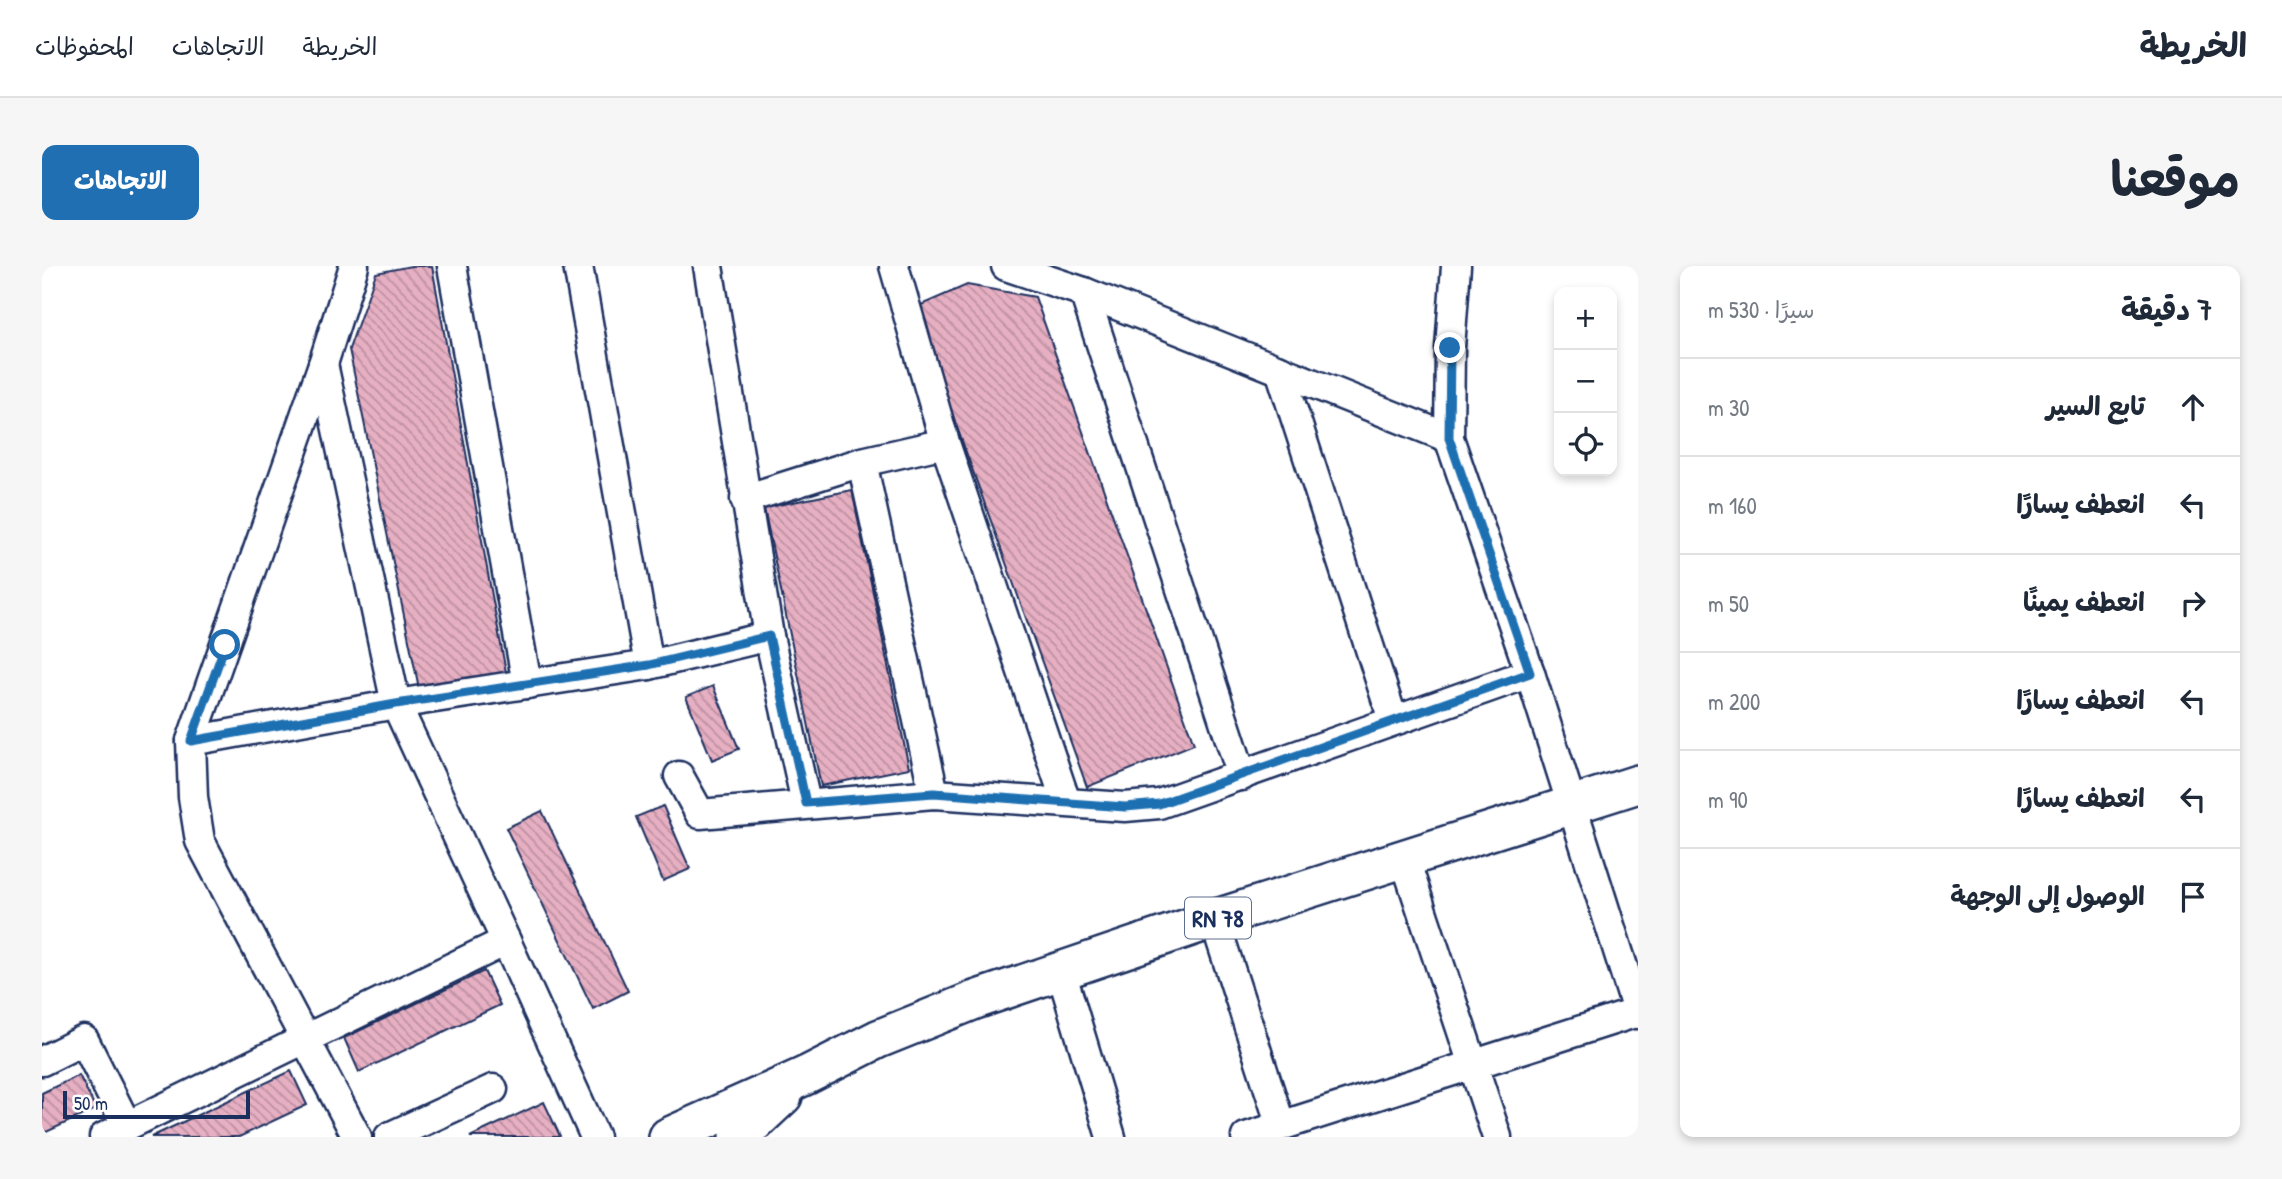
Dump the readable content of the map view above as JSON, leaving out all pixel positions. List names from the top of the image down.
{
  "streets": {
    "main road": ["RN 78"]
  },
  "scale_bar": "50 m",
  "page": {
    "header": "الخريطة",
    "nav": ["الخريطة", "الاتجاهات", "المحفوظات"],
    "title": "موقعنا",
    "buttons": "الاتجاهات",
    "heading": ["7 دقيقة", "سيرًا · 530 m"],
    "map_buttons": ["+", "−"],
    "list": [
      ["تابع السير", "30 m"],
      ["انعطف يسارًا", "160 m"],
      ["انعطف يمينًا", "50 m"],
      ["انعطف يسارًا", "200 m"],
      ["انعطف يسارًا", "90 m"],
      "الوصول إلى الوجهة"
    ],
    "scale": "50 m"
  }
}
